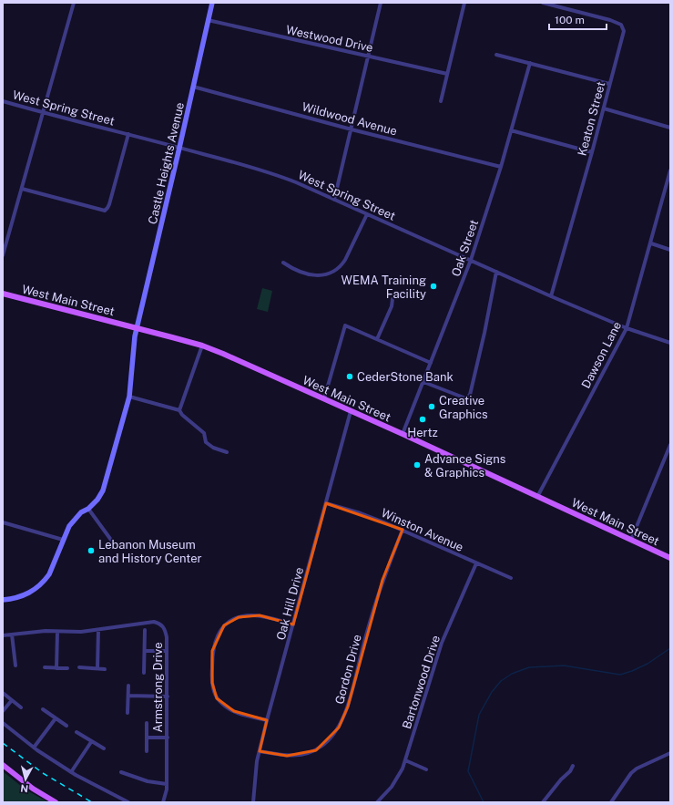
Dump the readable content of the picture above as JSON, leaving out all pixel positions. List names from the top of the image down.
{
  "streets": {
    "main road": ["West Main Street"],
    "street": [
      "Westwood Drive",
      "West Spring Street",
      "Wildwood Avenue",
      "Keaton Street",
      "Castle Heights Avenue",
      "Oak Street",
      "Dawson Lane",
      "Winston Avenue",
      "Oak Hill Drive",
      "Gordon Drive",
      "Bartonwood Drive",
      "Armstrong Drive"
    ]
  },
  "crossings": [
    ["Westwood Drive", "Castle Heights Avenue"],
    ["West Spring Street", "Keaton Street"],
    ["West Spring Street", "Castle Heights Avenue"],
    ["West Spring Street", "Oak Street"],
    ["West Spring Street", "Dawson Lane"],
    ["Wildwood Avenue", "Castle Heights Avenue"],
    ["Wildwood Avenue", "Oak Street"],
    ["Castle Heights Avenue", "West Main Street"],
    ["Oak Street", "West Main Street"],
    ["West Main Street", "Dawson Lane"],
    ["West Main Street", "Oak Hill Drive"],
    ["Winston Avenue", "Oak Hill Drive"],
    ["Winston Avenue", "Gordon Drive"],
    ["Winston Avenue", "Bartonwood Drive"],
    ["Oak Hill Drive", "Gordon Drive"]
  ],
  "places": [
    "WEMA Training Facility",
    "CederStone Bank",
    "Creative Graphics",
    "Hertz",
    "Advance Signs & Graphics",
    "Lebanon Museum and History Center"
  ],
  "scale_bar": "100 m",
  "north": "bottom"
}
